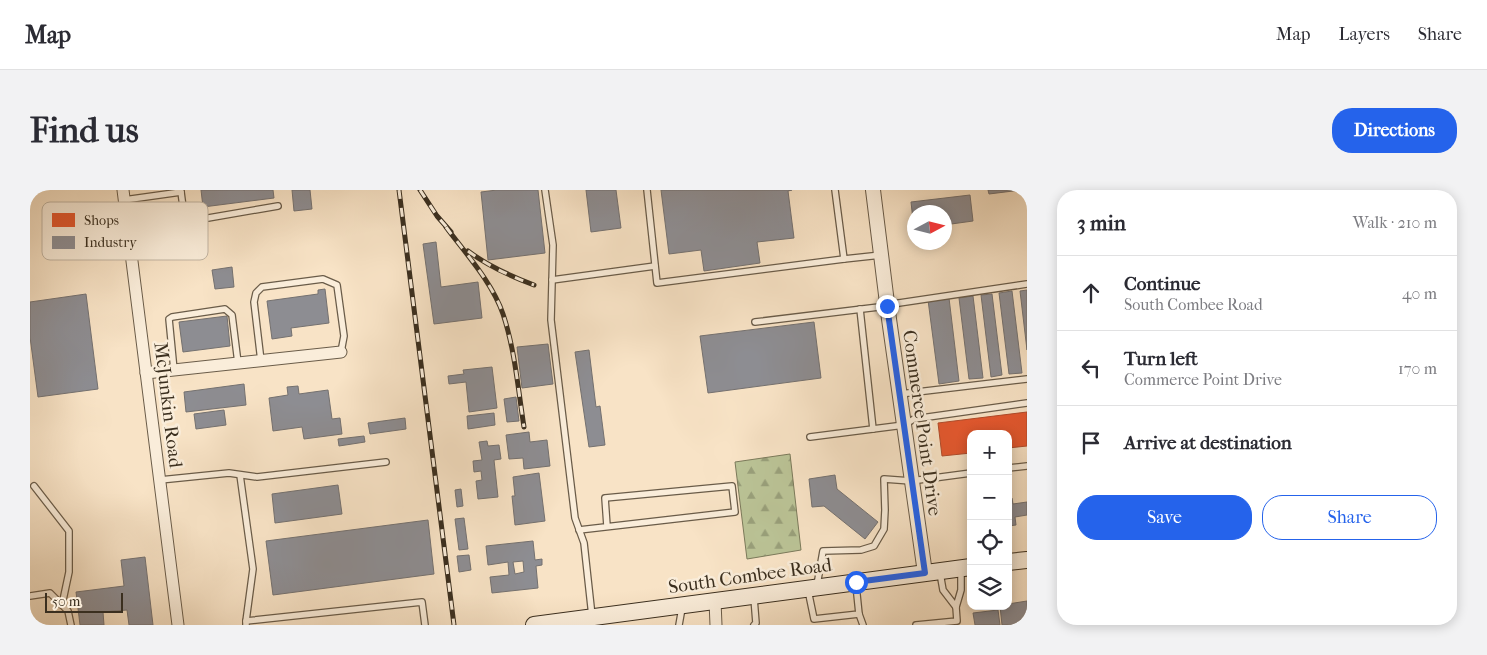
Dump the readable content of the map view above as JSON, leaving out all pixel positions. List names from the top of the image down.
{
  "streets": {
    "main road": ["South Combee Road"],
    "street": ["McJunkin Road", "Commerce Point Drive"]
  },
  "crossings": [
    ["Commerce Point Drive", "South Combee Road"]
  ],
  "legend": ["Shops", "Industry"],
  "scale_bar": "50 m",
  "north": "right",
  "page": {
    "header": "Map",
    "nav": ["Map", "Layers", "Share"],
    "buttons": [
      "Directions",
      ["Save", "Share"]
    ],
    "title": "Find us",
    "heading": ["3 min", "Walk · 210 m"],
    "list": [
      ["Continue", "South Combee Road", "40 m"],
      ["Turn left", "Commerce Point Drive", "170 m"],
      "Arrive at destination"
    ],
    "map_buttons": ["+", "−"],
    "scale": "50 m"
  }
}
